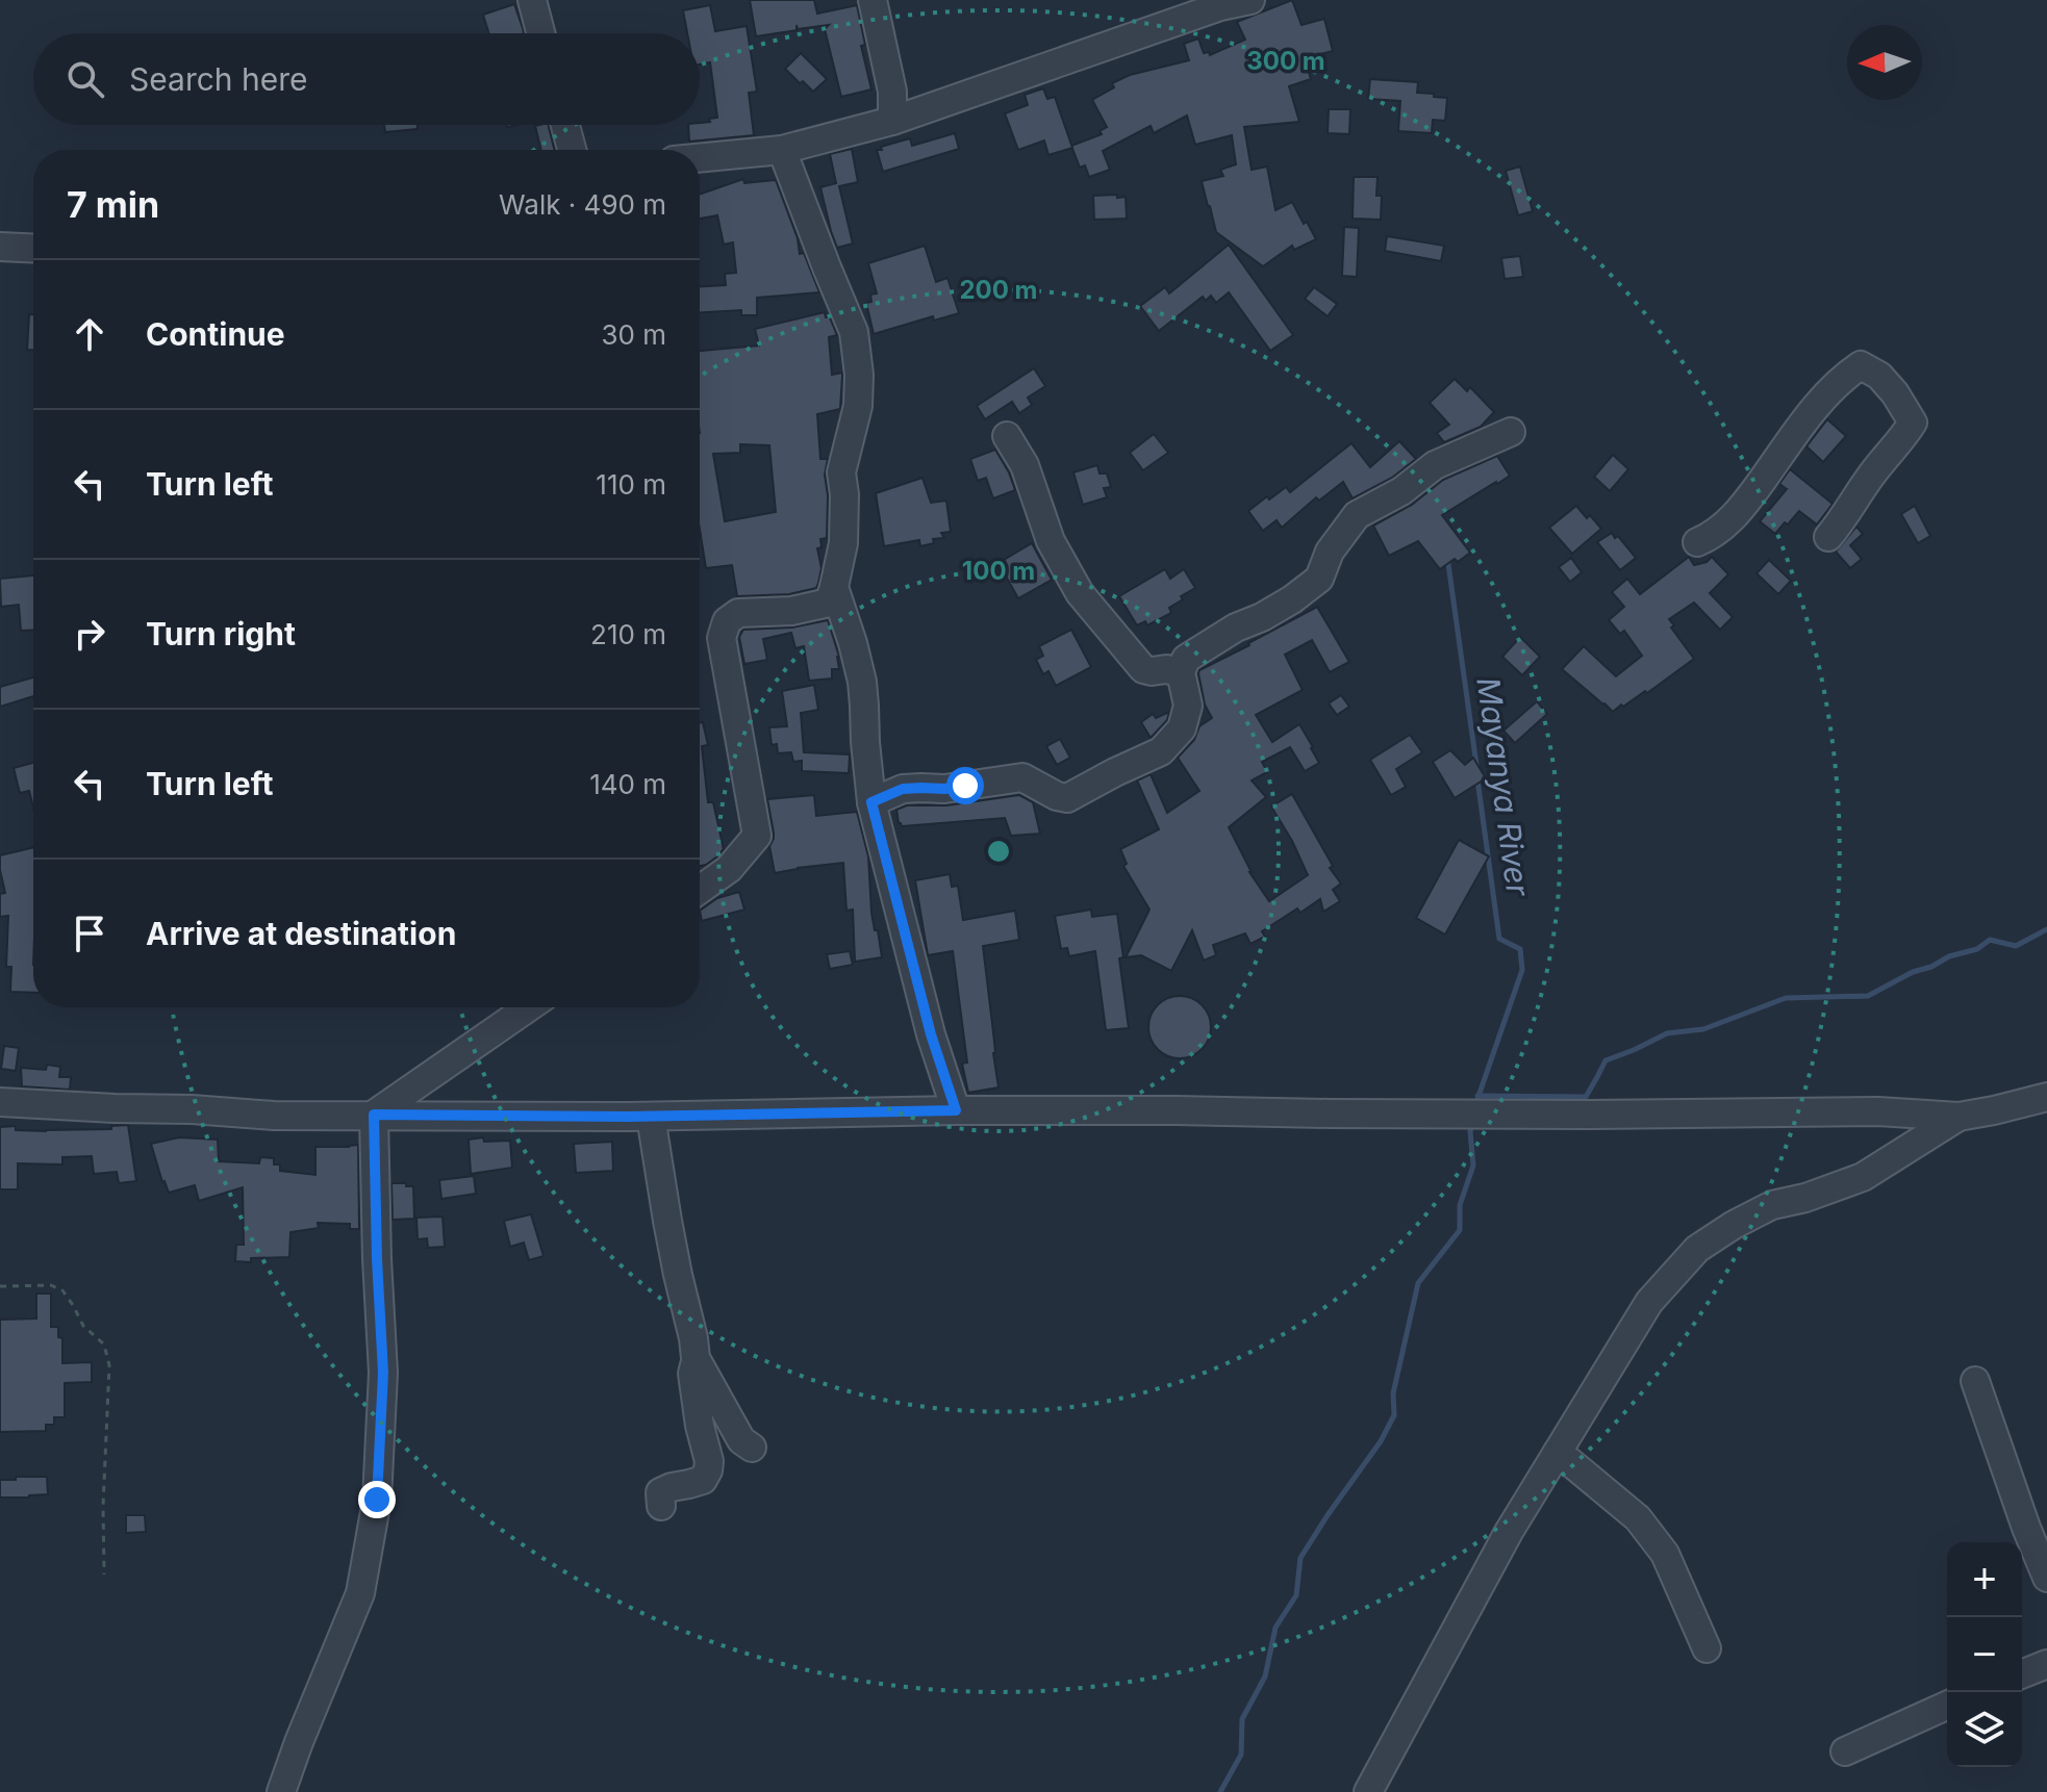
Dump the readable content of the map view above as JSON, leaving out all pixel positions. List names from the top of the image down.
{
  "water": ["Mayanya River"],
  "north": "left",
  "page": {
    "search": "Search here",
    "heading": ["7 min", "Walk · 490 m"],
    "list": [
      ["Continue", "30 m"],
      ["Turn left", "110 m"],
      ["Turn right", "210 m"],
      ["Turn left", "140 m"],
      "Arrive at destination"
    ],
    "map_buttons": ["+", "−"]
  },
  "rings": ["300 m", "200 m", "100 m"]
}
